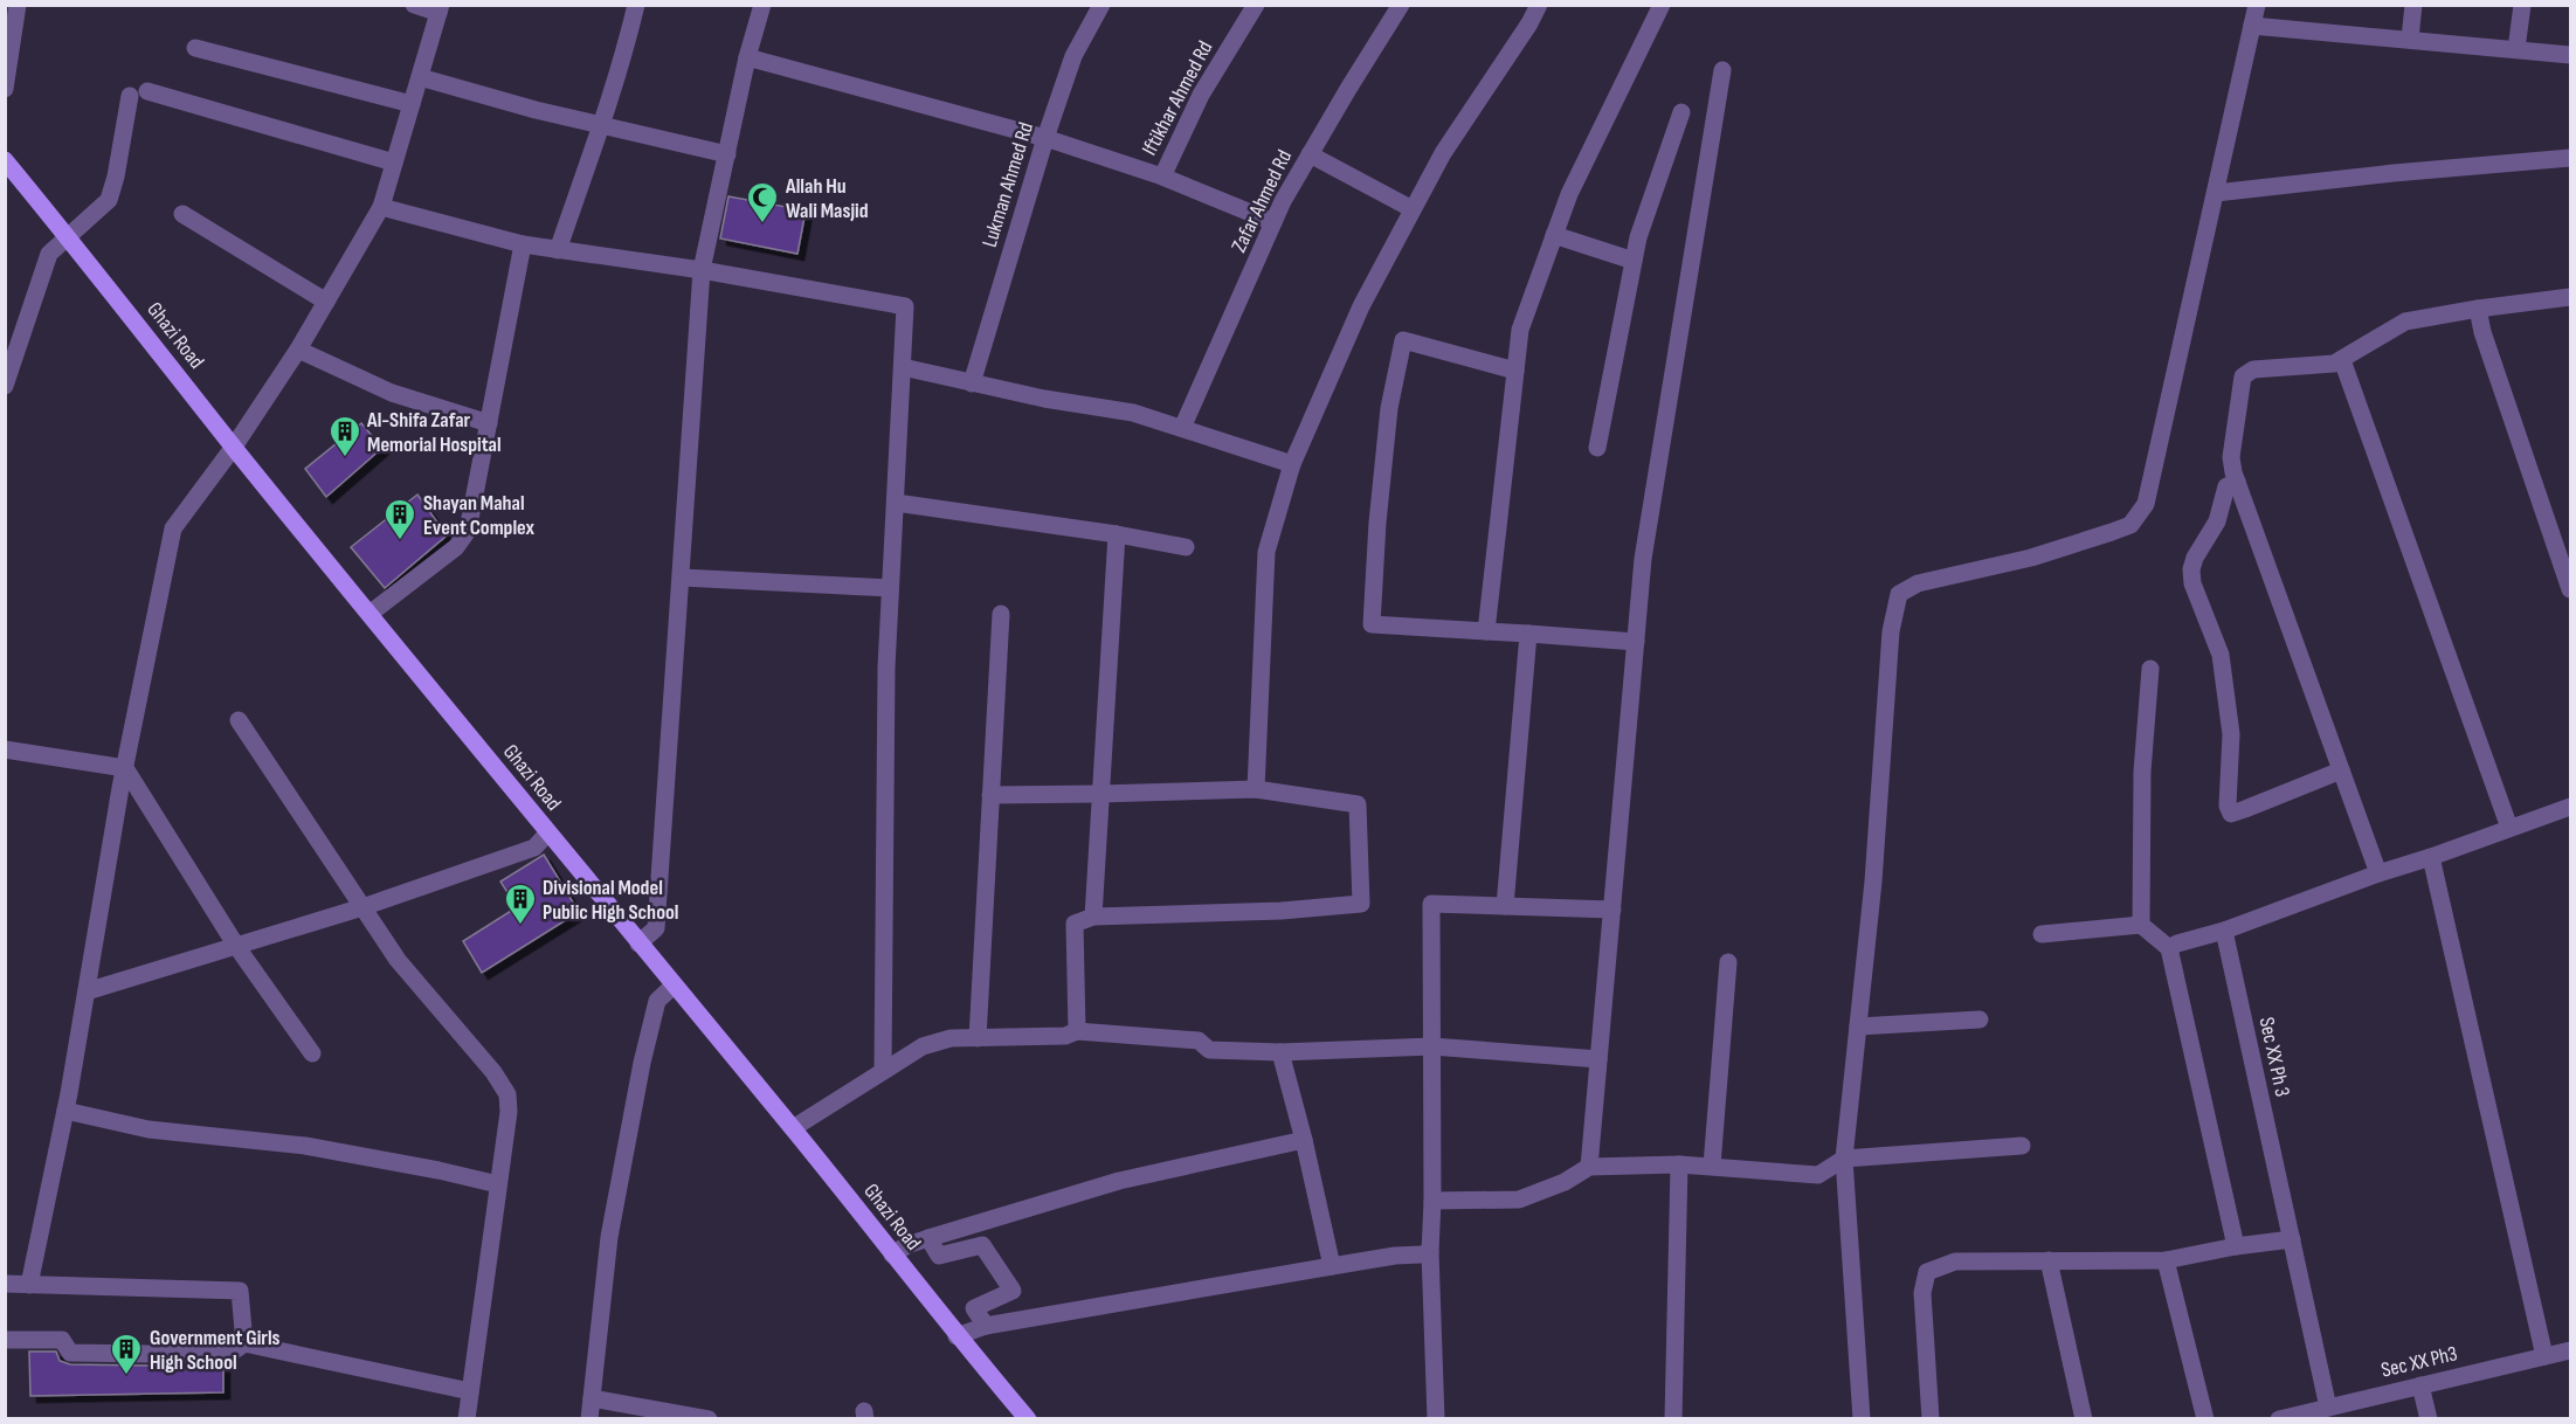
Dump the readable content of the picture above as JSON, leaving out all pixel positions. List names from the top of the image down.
{
  "streets": {
    "main road": ["Ghazi Road"],
    "street": [
      "Iftikhar Ahmed Rd",
      "Lukman Ahmed Rd",
      "Zafar Ahmed Rd",
      "Sec XX Ph 3",
      "Sec XX Ph3"
    ]
  },
  "crossings": [
    ["Sec XX Ph 3", "Sec XX Ph3"]
  ],
  "places": {
    "mosque": ["Allah Hu Wali Masjid"],
    "building": [
      "Al-Shifa Zafar Memorial Hospital",
      "Shayan Mahal Event Complex",
      "Divisional Model Public High School",
      "Government Girls High School"
    ]
  }
}
